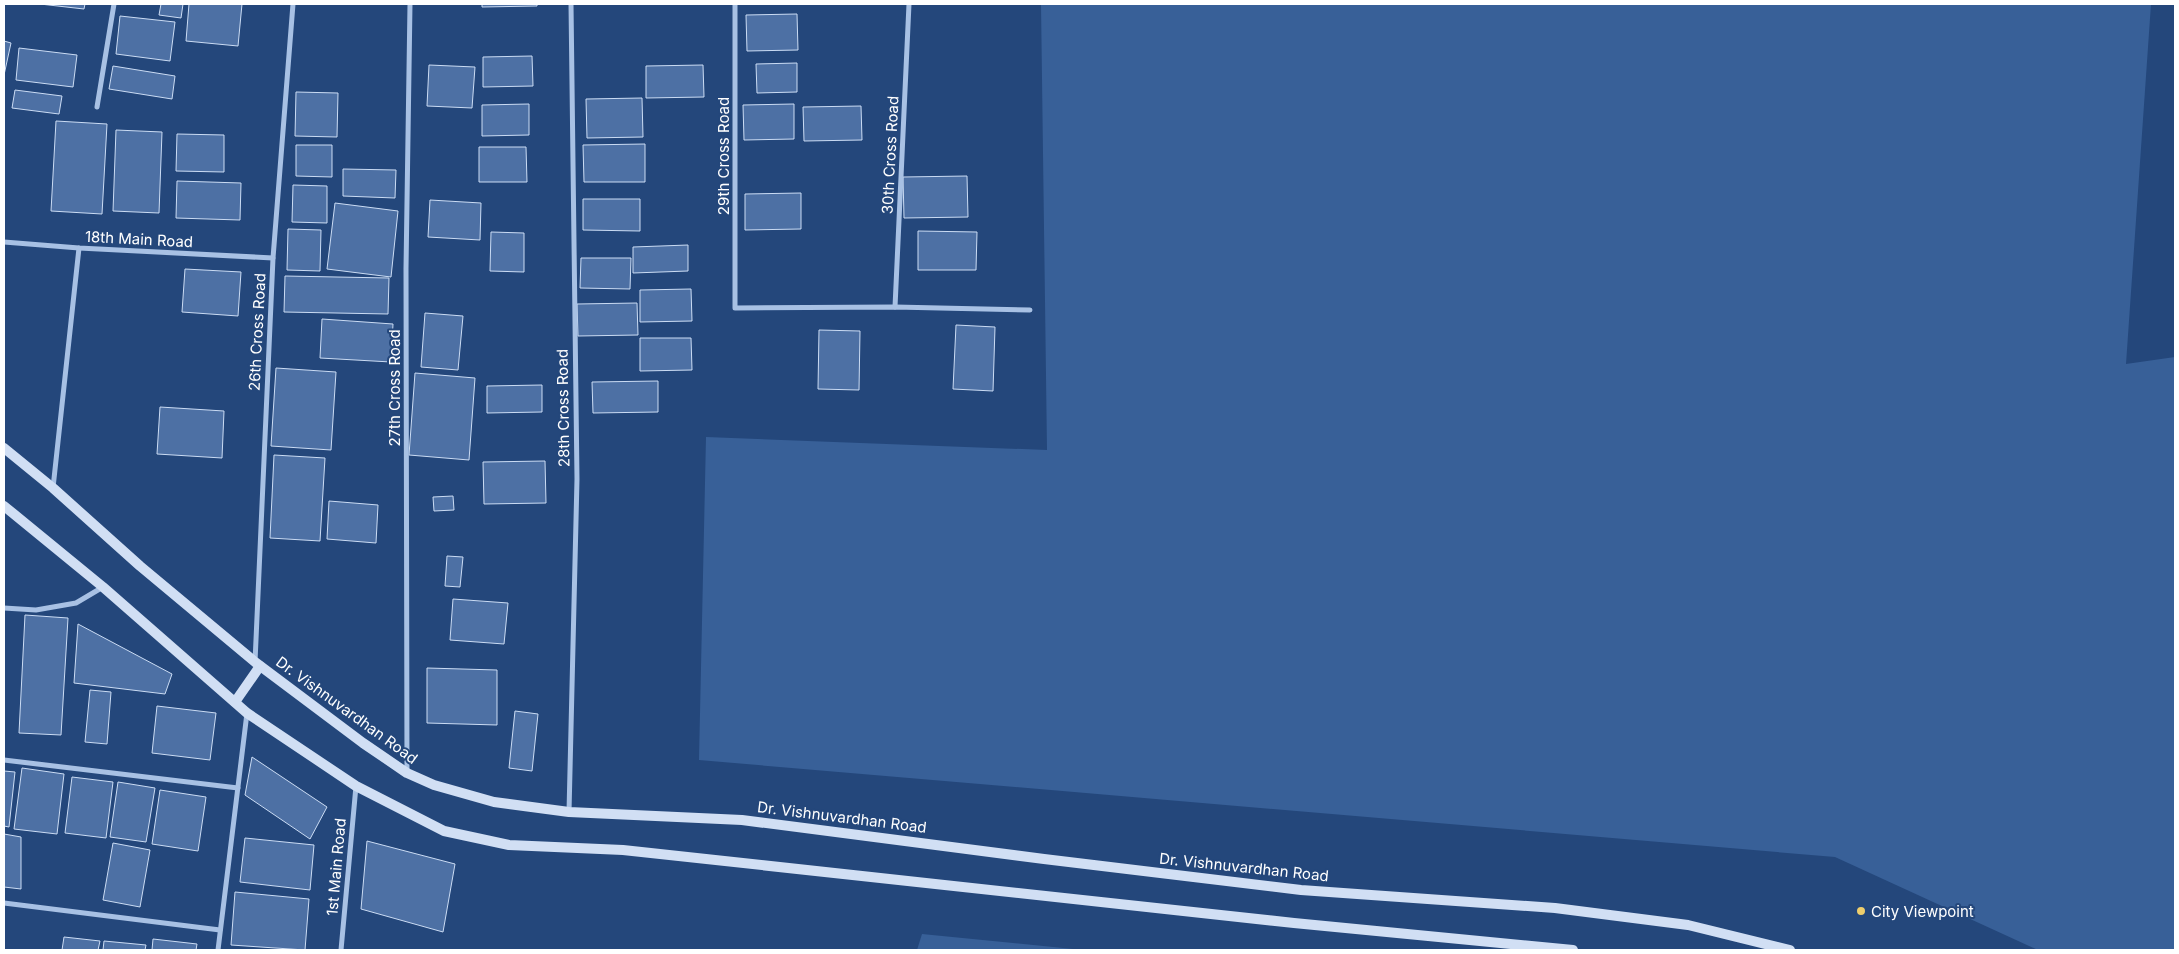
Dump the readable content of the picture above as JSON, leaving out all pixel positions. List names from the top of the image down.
{
  "streets": {
    "main road": ["Dr. Vishnuvardhan Road"],
    "street": [
      "30th Cross Road",
      "29th Cross Road",
      "18th Main Road",
      "26th Cross Road",
      "27th Cross Road",
      "28th Cross Road",
      "1st Main Road"
    ]
  },
  "crossings": [
    ["30th Cross Road", "29th Cross Road"],
    ["18th Main Road", "26th Cross Road"],
    ["26th Cross Road", "Dr. Vishnuvardhan Road"],
    ["27th Cross Road", "Dr. Vishnuvardhan Road"],
    ["28th Cross Road", "Dr. Vishnuvardhan Road"]
  ],
  "places": ["City Viewpoint"]
}
